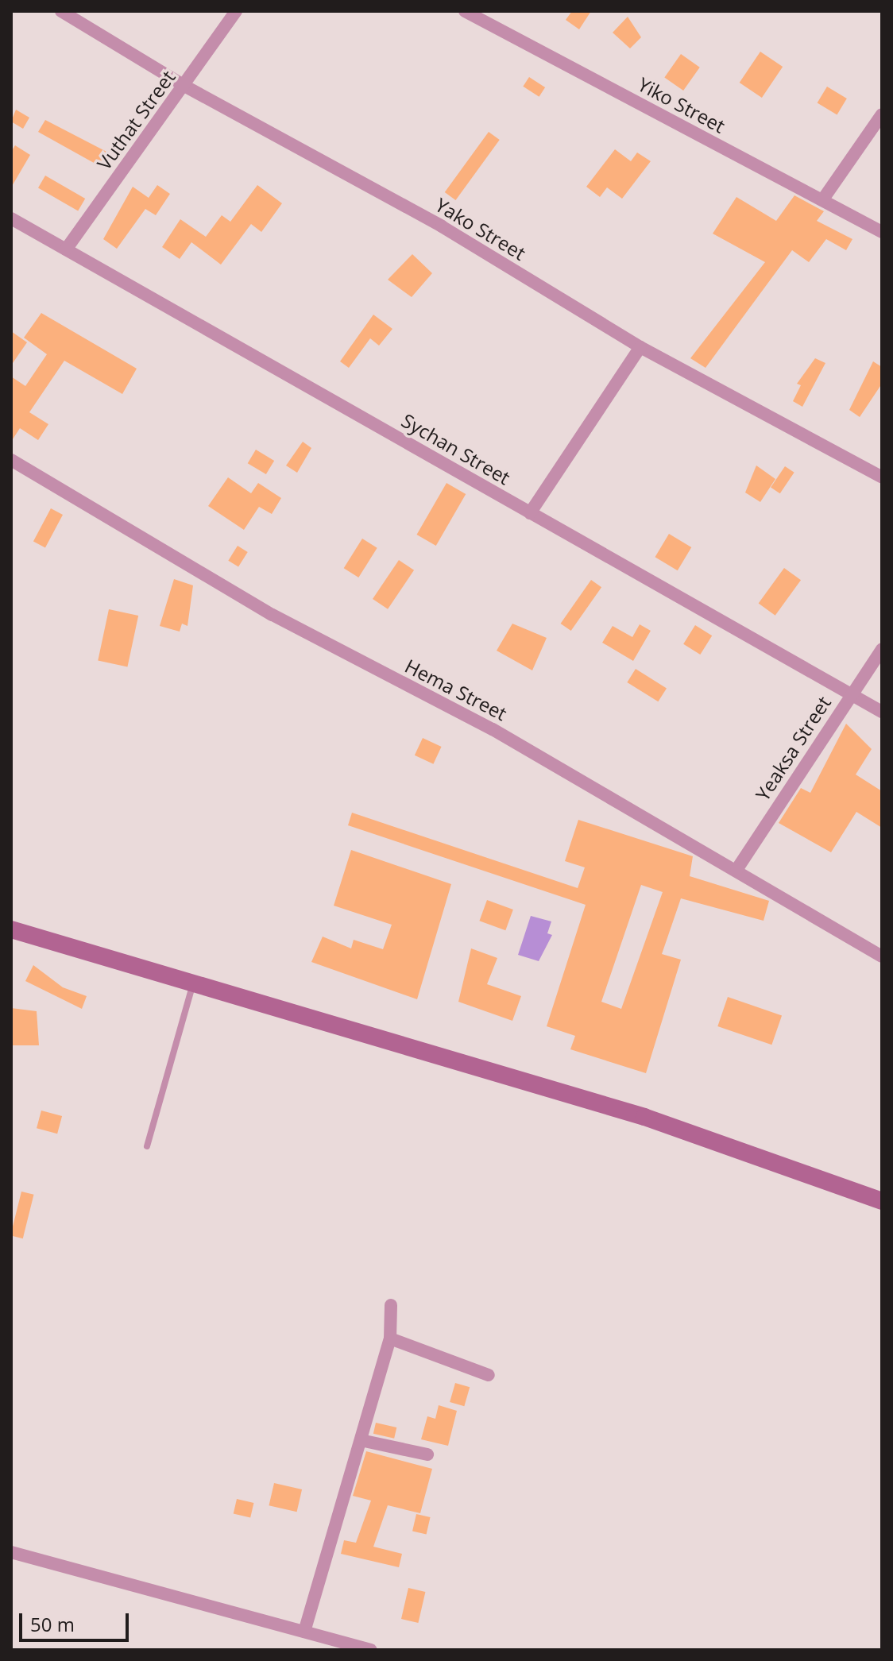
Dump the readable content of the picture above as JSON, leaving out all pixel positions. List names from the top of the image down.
{
  "streets": {
    "street": [
      "Yiko Street",
      "Vuthat Street",
      "Yako Street",
      "Sychan Street",
      "Hema Street",
      "Yeaksa Street"
    ]
  },
  "crossings": [
    ["Vuthat Street", "Yako Street"],
    ["Vuthat Street", "Sychan Street"],
    ["Sychan Street", "Yeaksa Street"],
    ["Hema Street", "Yeaksa Street"]
  ],
  "scale_bar": "50 m"
}
